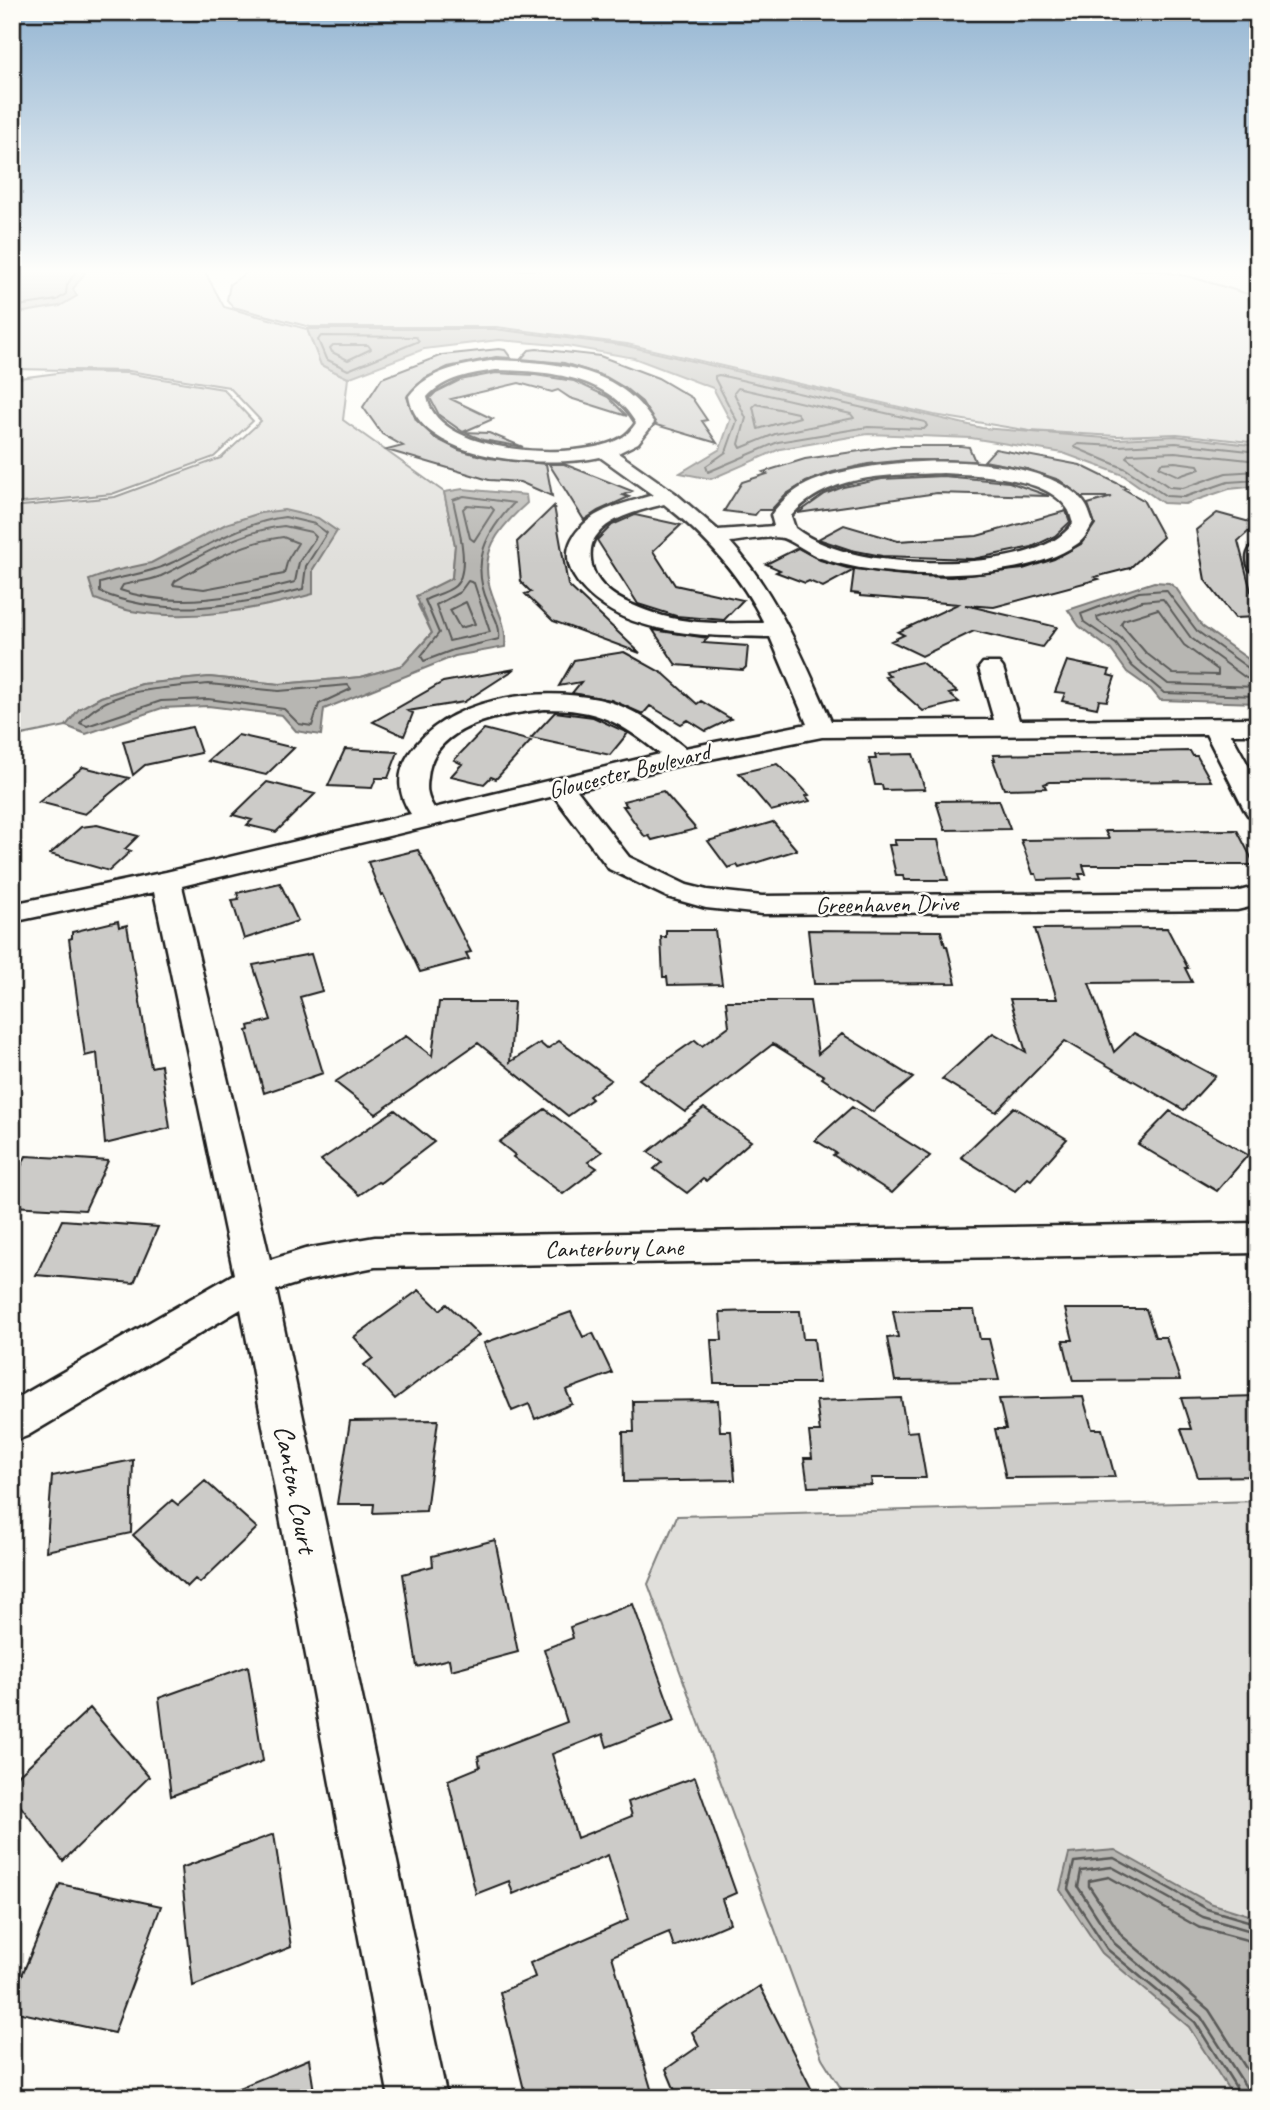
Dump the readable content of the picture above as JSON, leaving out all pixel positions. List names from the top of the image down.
{
  "streets": {
    "street": [
      "Gloucester Boulevard",
      "Greenhaven Drive",
      "Canterbury Lane",
      "Canton Court"
    ]
  },
  "crossings": [
    ["Gloucester Boulevard", "Greenhaven Drive"],
    ["Gloucester Boulevard", "Canton Court"],
    ["Canterbury Lane", "Canton Court"]
  ]
}
